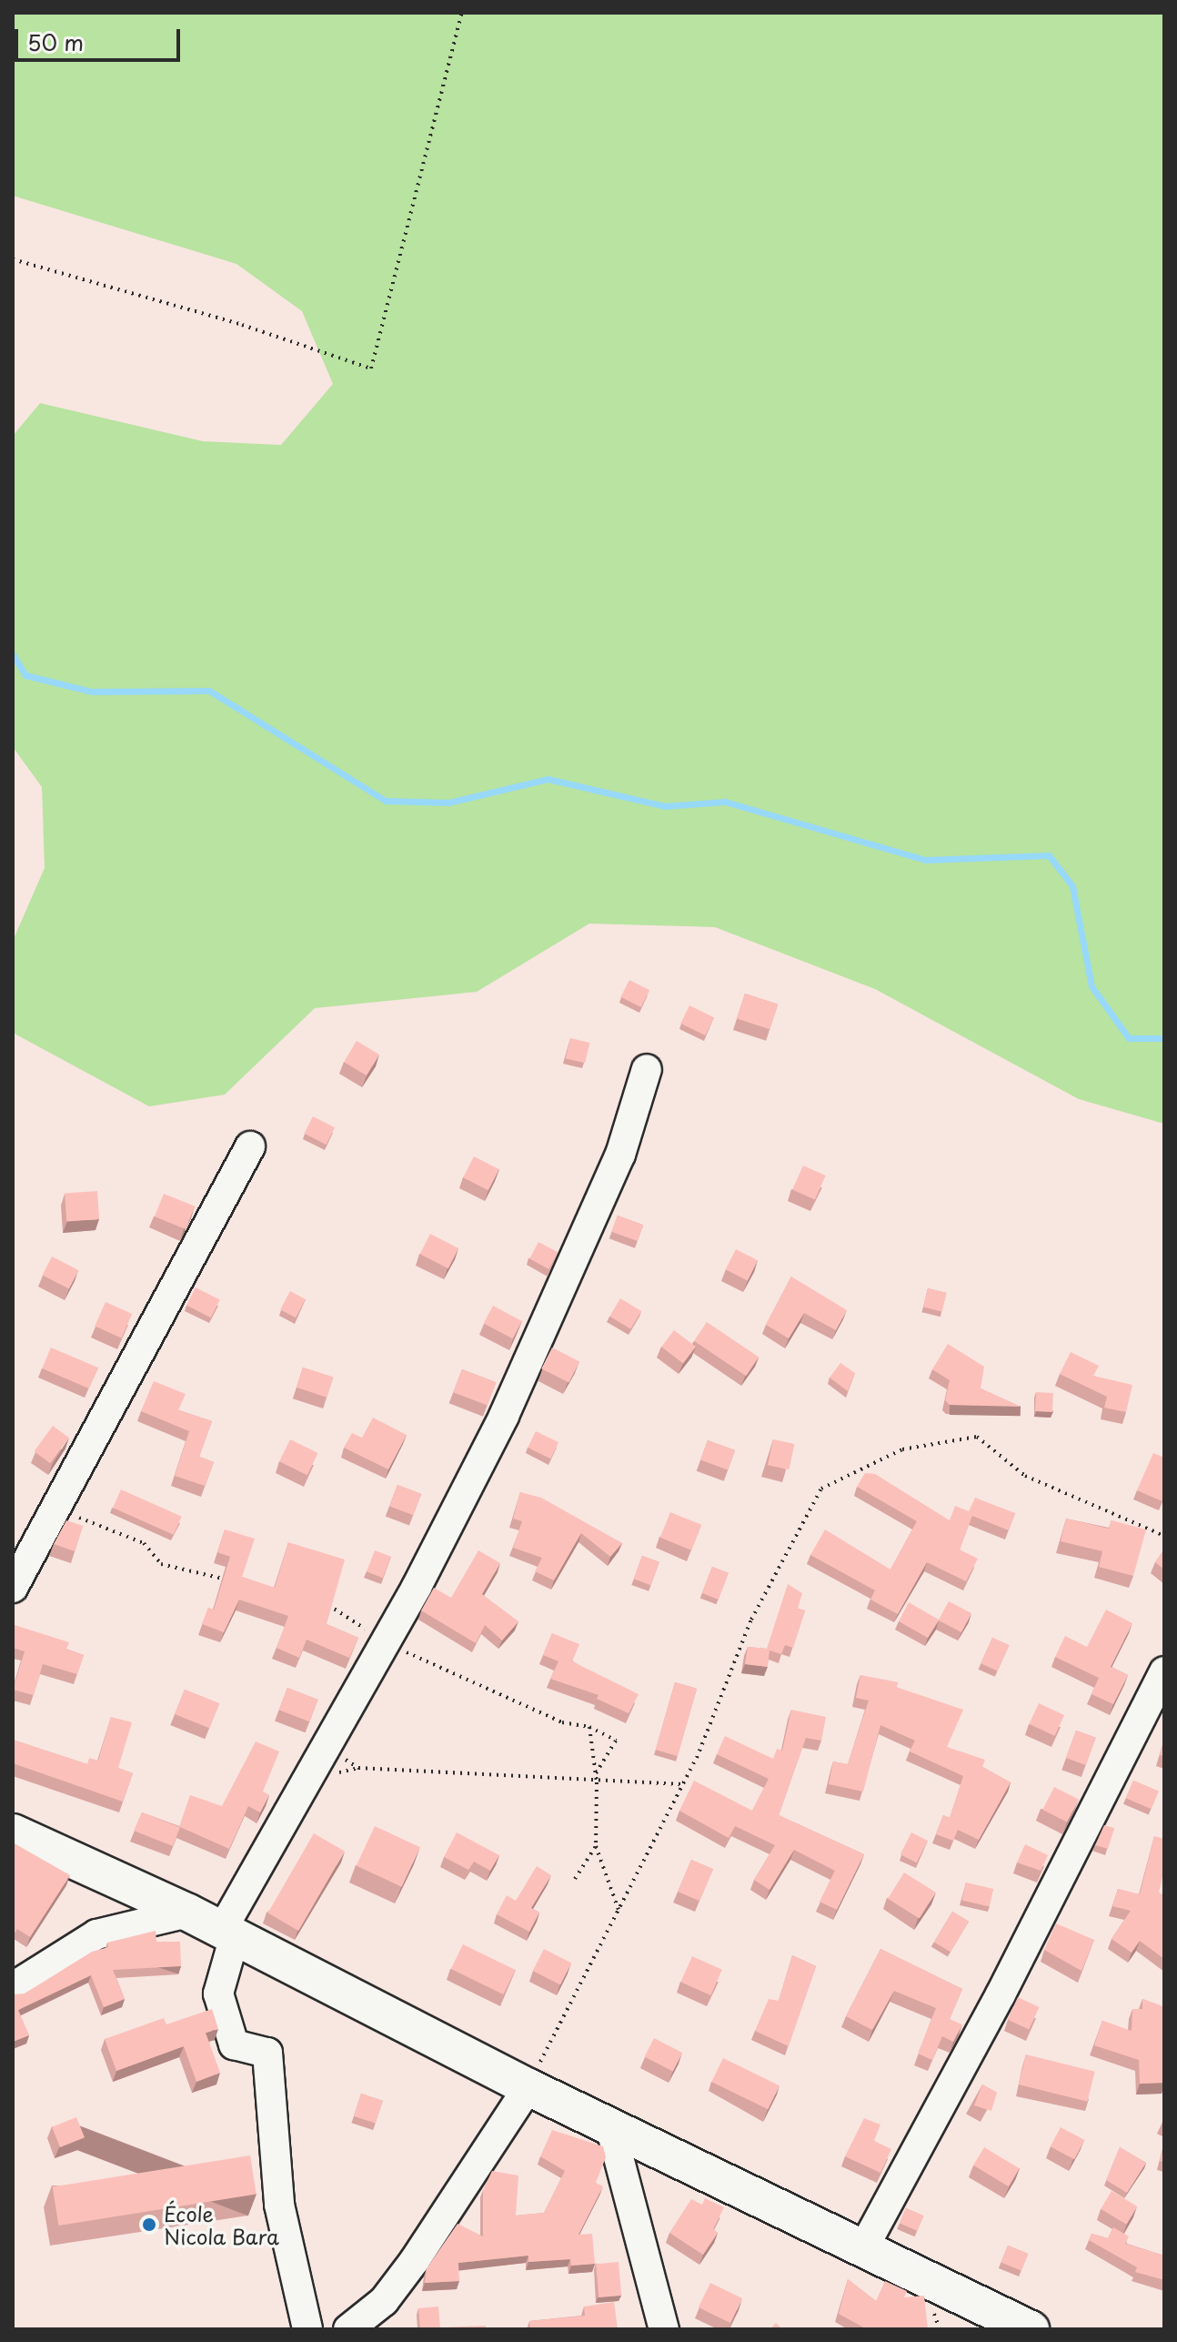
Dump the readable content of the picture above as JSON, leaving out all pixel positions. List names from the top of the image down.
{
  "places": ["École Nicola Bara"],
  "scale_bar": "50 m"
}
